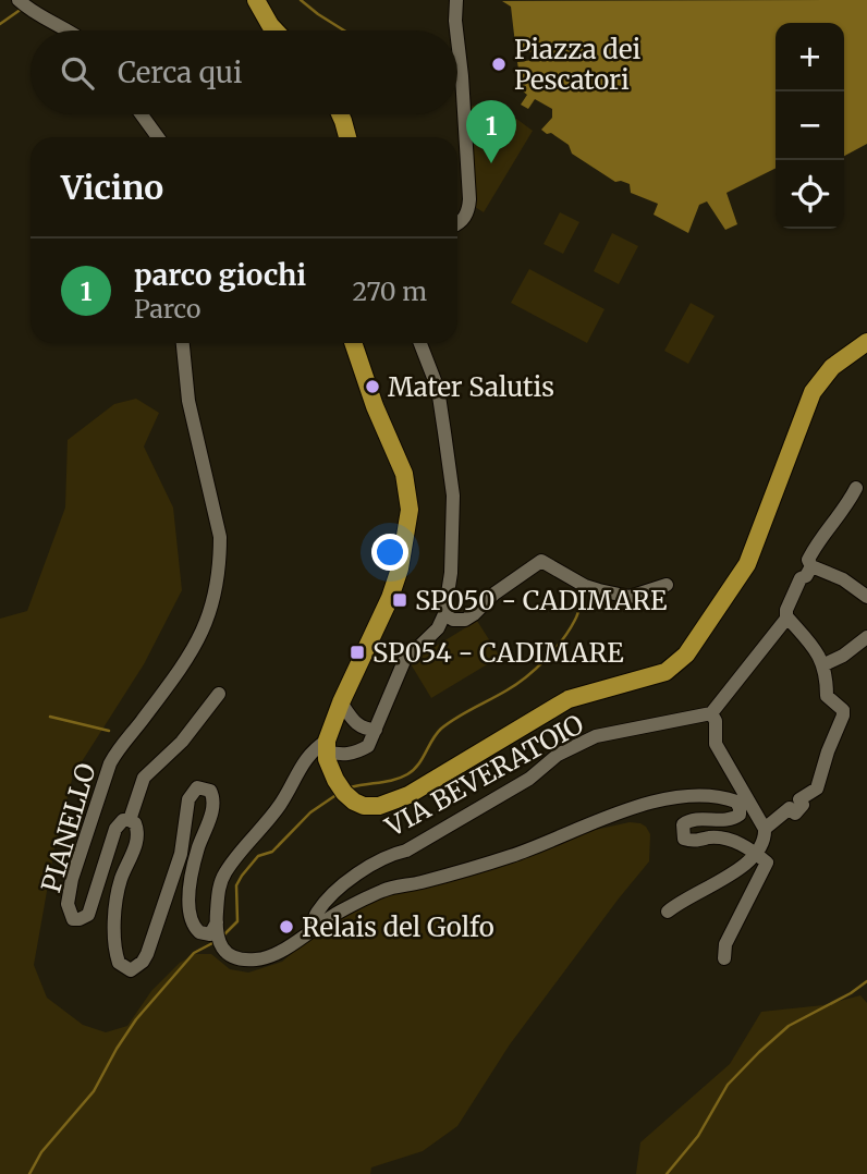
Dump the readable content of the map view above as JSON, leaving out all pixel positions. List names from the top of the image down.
{
  "streets": {
    "street": ["VIA BEVERATOIO", "PIANELLO"]
  },
  "places": {
    "other": ["Piazza dei Pescatori", "Mater Salutis", "Relais del Golfo"],
    "transit": ["SP050 - CADIMARE", "SP054 - CADIMARE"]
  },
  "page": {
    "map_buttons": ["+", "−"],
    "search": "Cerca qui",
    "pins": "1",
    "heading": "Vicino",
    "list": [
      {
        "mark": "1",
        "name": "parco giochi",
        "note": "Parco",
        "value": "270 m"
      }
    ]
  }
}
